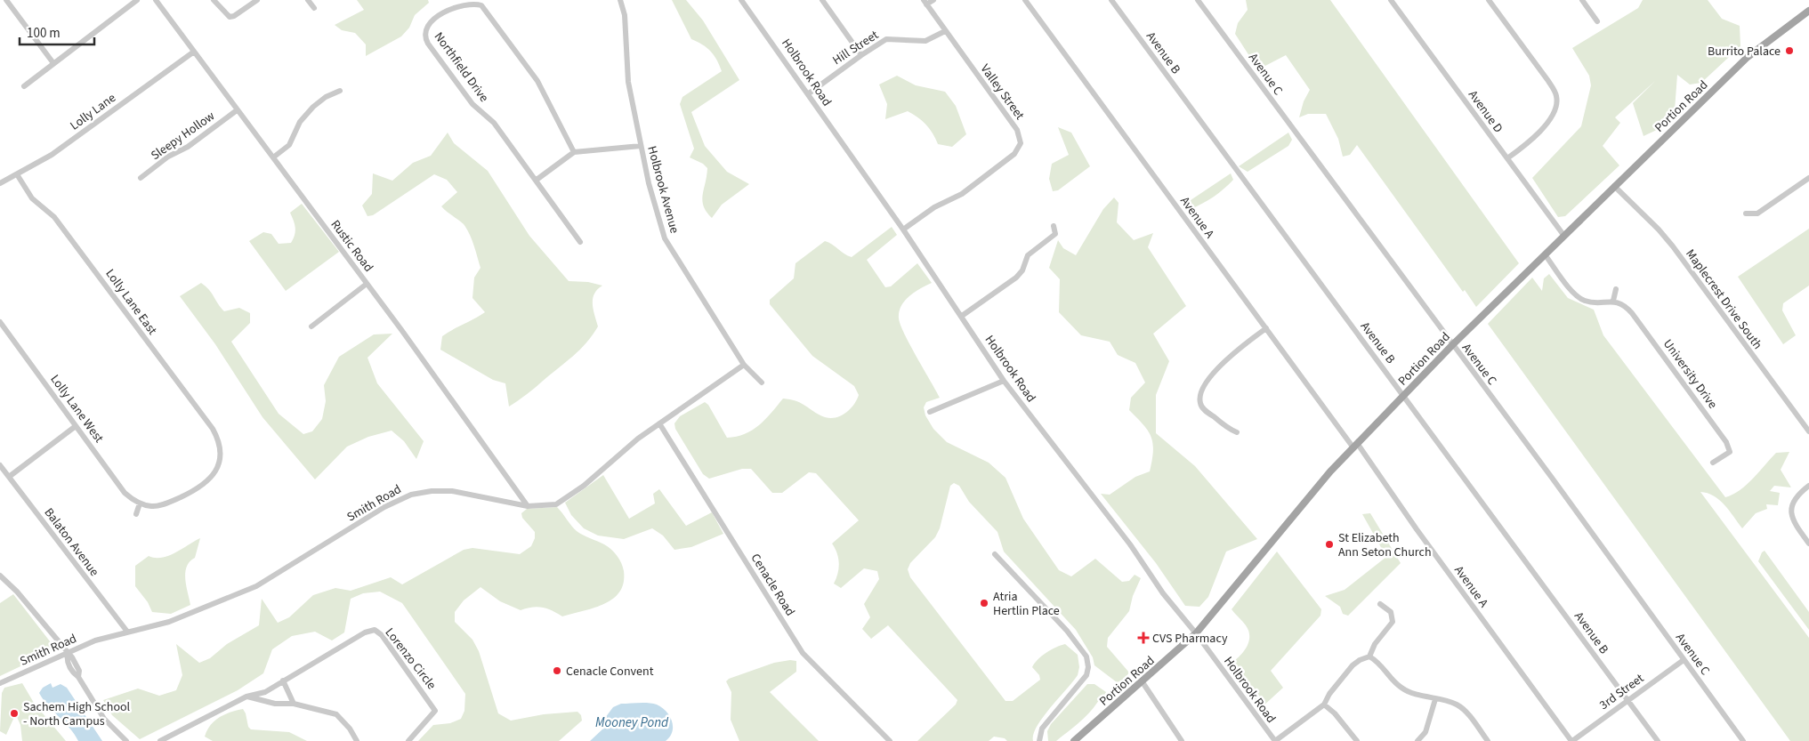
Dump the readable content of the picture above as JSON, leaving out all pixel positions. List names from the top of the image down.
{
  "streets": {
    "main road": ["Portion Road"],
    "street": [
      "Hill Street",
      "Avenue B",
      "Northfield Drive",
      "Holbrook Road",
      "Avenue C",
      "Valley Street",
      "Lolly Lane",
      "Avenue D",
      "Sleepy Hollow",
      "Holbrook Avenue",
      "Avenue A",
      "Rustic Road",
      "Maplecrest Drive South",
      "Lolly Lane East",
      "University Drive",
      "Lolly Lane West",
      "Smith Road",
      "Balaton Avenue",
      "Cenacle Road",
      "Lorenzo Circle",
      "3rd Street"
    ]
  },
  "crossings": [
    ["Hill Street", "Holbrook Road"],
    ["Hill Street", "Valley Street"],
    ["Avenue B", "Portion Road"],
    ["Avenue B", "3rd Street"],
    ["Holbrook Road", "Valley Street"],
    ["Holbrook Road", "Portion Road"],
    ["Avenue C", "Portion Road"],
    ["Avenue C", "3rd Street"],
    ["Portion Road", "Avenue D"],
    ["Portion Road", "Avenue A"],
    ["Portion Road", "Maplecrest Drive South"],
    ["Lolly Lane", "Rustic Road"],
    ["Lolly Lane", "Lolly Lane East"],
    ["Sleepy Hollow", "Rustic Road"],
    ["Holbrook Avenue", "Smith Road"],
    ["Avenue A", "3rd Street"],
    ["Rustic Road", "Smith Road"],
    ["Lolly Lane East", "Lolly Lane West"],
    ["Smith Road", "Balaton Avenue"],
    ["Smith Road", "Cenacle Road"]
  ],
  "water": ["Mooney Pond"],
  "places": {
    "other": [
      "Burrito Palace",
      "St Elizabeth Ann Seton Church",
      "Atria Hertlin Place",
      "Cenacle Convent",
      "Sachem High School - North Campus"
    ],
    "health": ["CVS Pharmacy"]
  },
  "scale_bar": "100 m"
}
